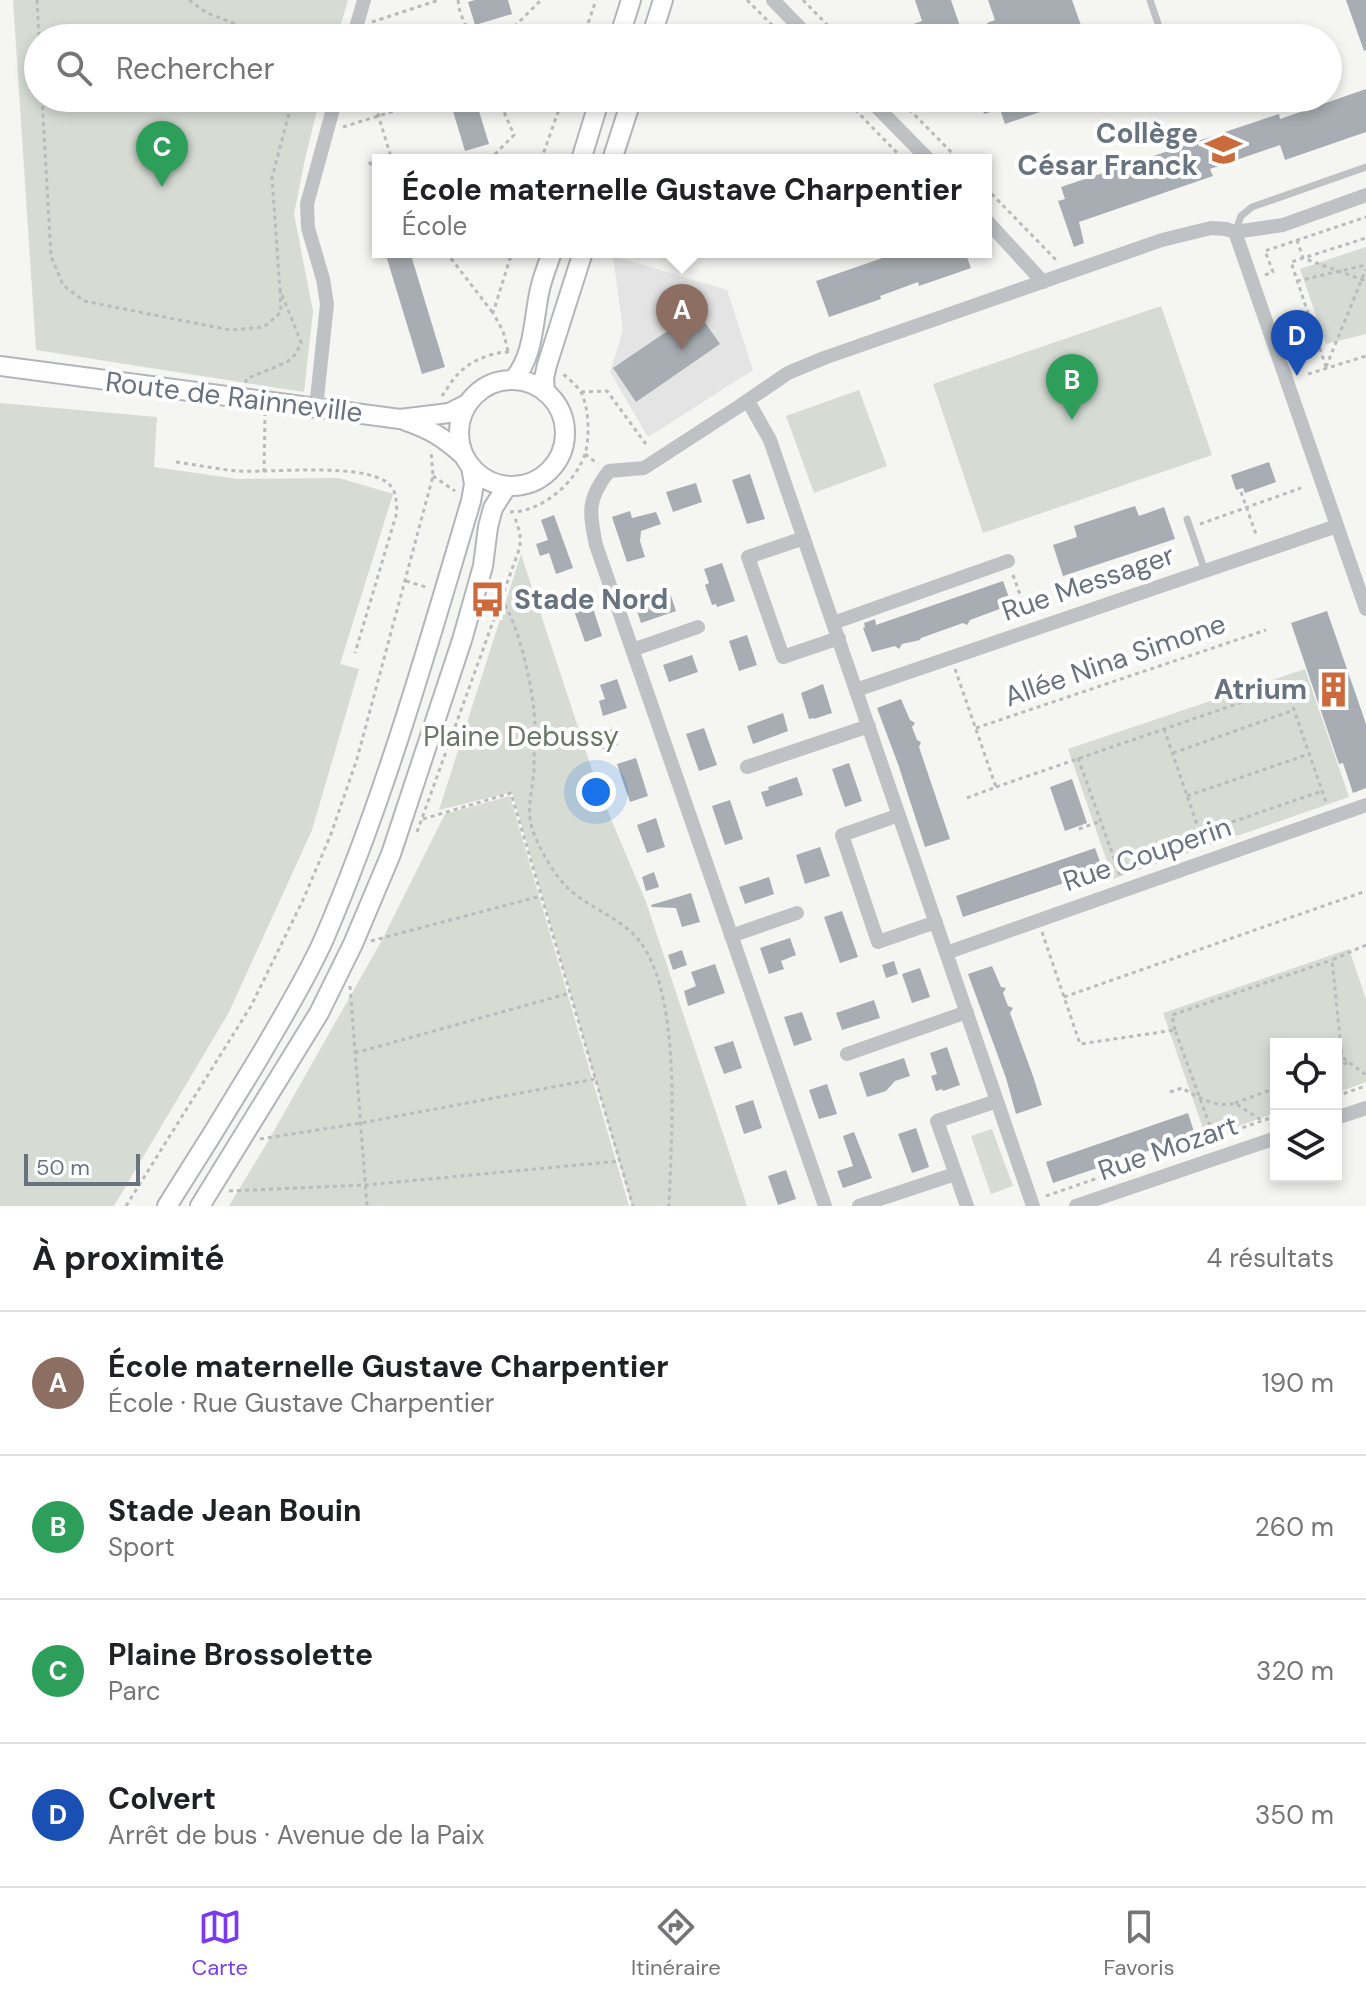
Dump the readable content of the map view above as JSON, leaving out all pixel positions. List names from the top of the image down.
{
  "streets": {
    "main road": ["Route de Rainneville"],
    "street": ["Rue Messager", "Rue Couperin", "Rue Mozart"],
    "path": ["Allée Nina Simone"]
  },
  "parks": ["Plaine Debussy"],
  "places": {
    "school or university": ["Collège César Franck"],
    "bus stop": ["Stade Nord"],
    "building": ["Atrium"]
  },
  "scale_bar": "50 m",
  "page": {
    "search": "Rechercher",
    "pins": [
      "C",
      "A",
      "D",
      "B"
    ],
    "popup": ["École maternelle Gustave Charpentier", "École"],
    "scale": "50 m",
    "heading": ["À proximité", "4 résultats"],
    "list": [
      {
        "mark": "A",
        "name": "École maternelle Gustave Charpentier",
        "note": "École · Rue Gustave Charpentier",
        "value": "190 m"
      },
      {
        "mark": "B",
        "name": "Stade Jean Bouin",
        "note": "Sport",
        "value": "260 m"
      },
      {
        "mark": "C",
        "name": "Plaine Brossolette",
        "note": "Parc",
        "value": "320 m"
      },
      {
        "mark": "D",
        "name": "Colvert",
        "note": "Arrêt de bus · Avenue de la Paix",
        "value": "350 m"
      }
    ],
    "nav": ["Carte", "Itinéraire", "Favoris"]
  }
}
